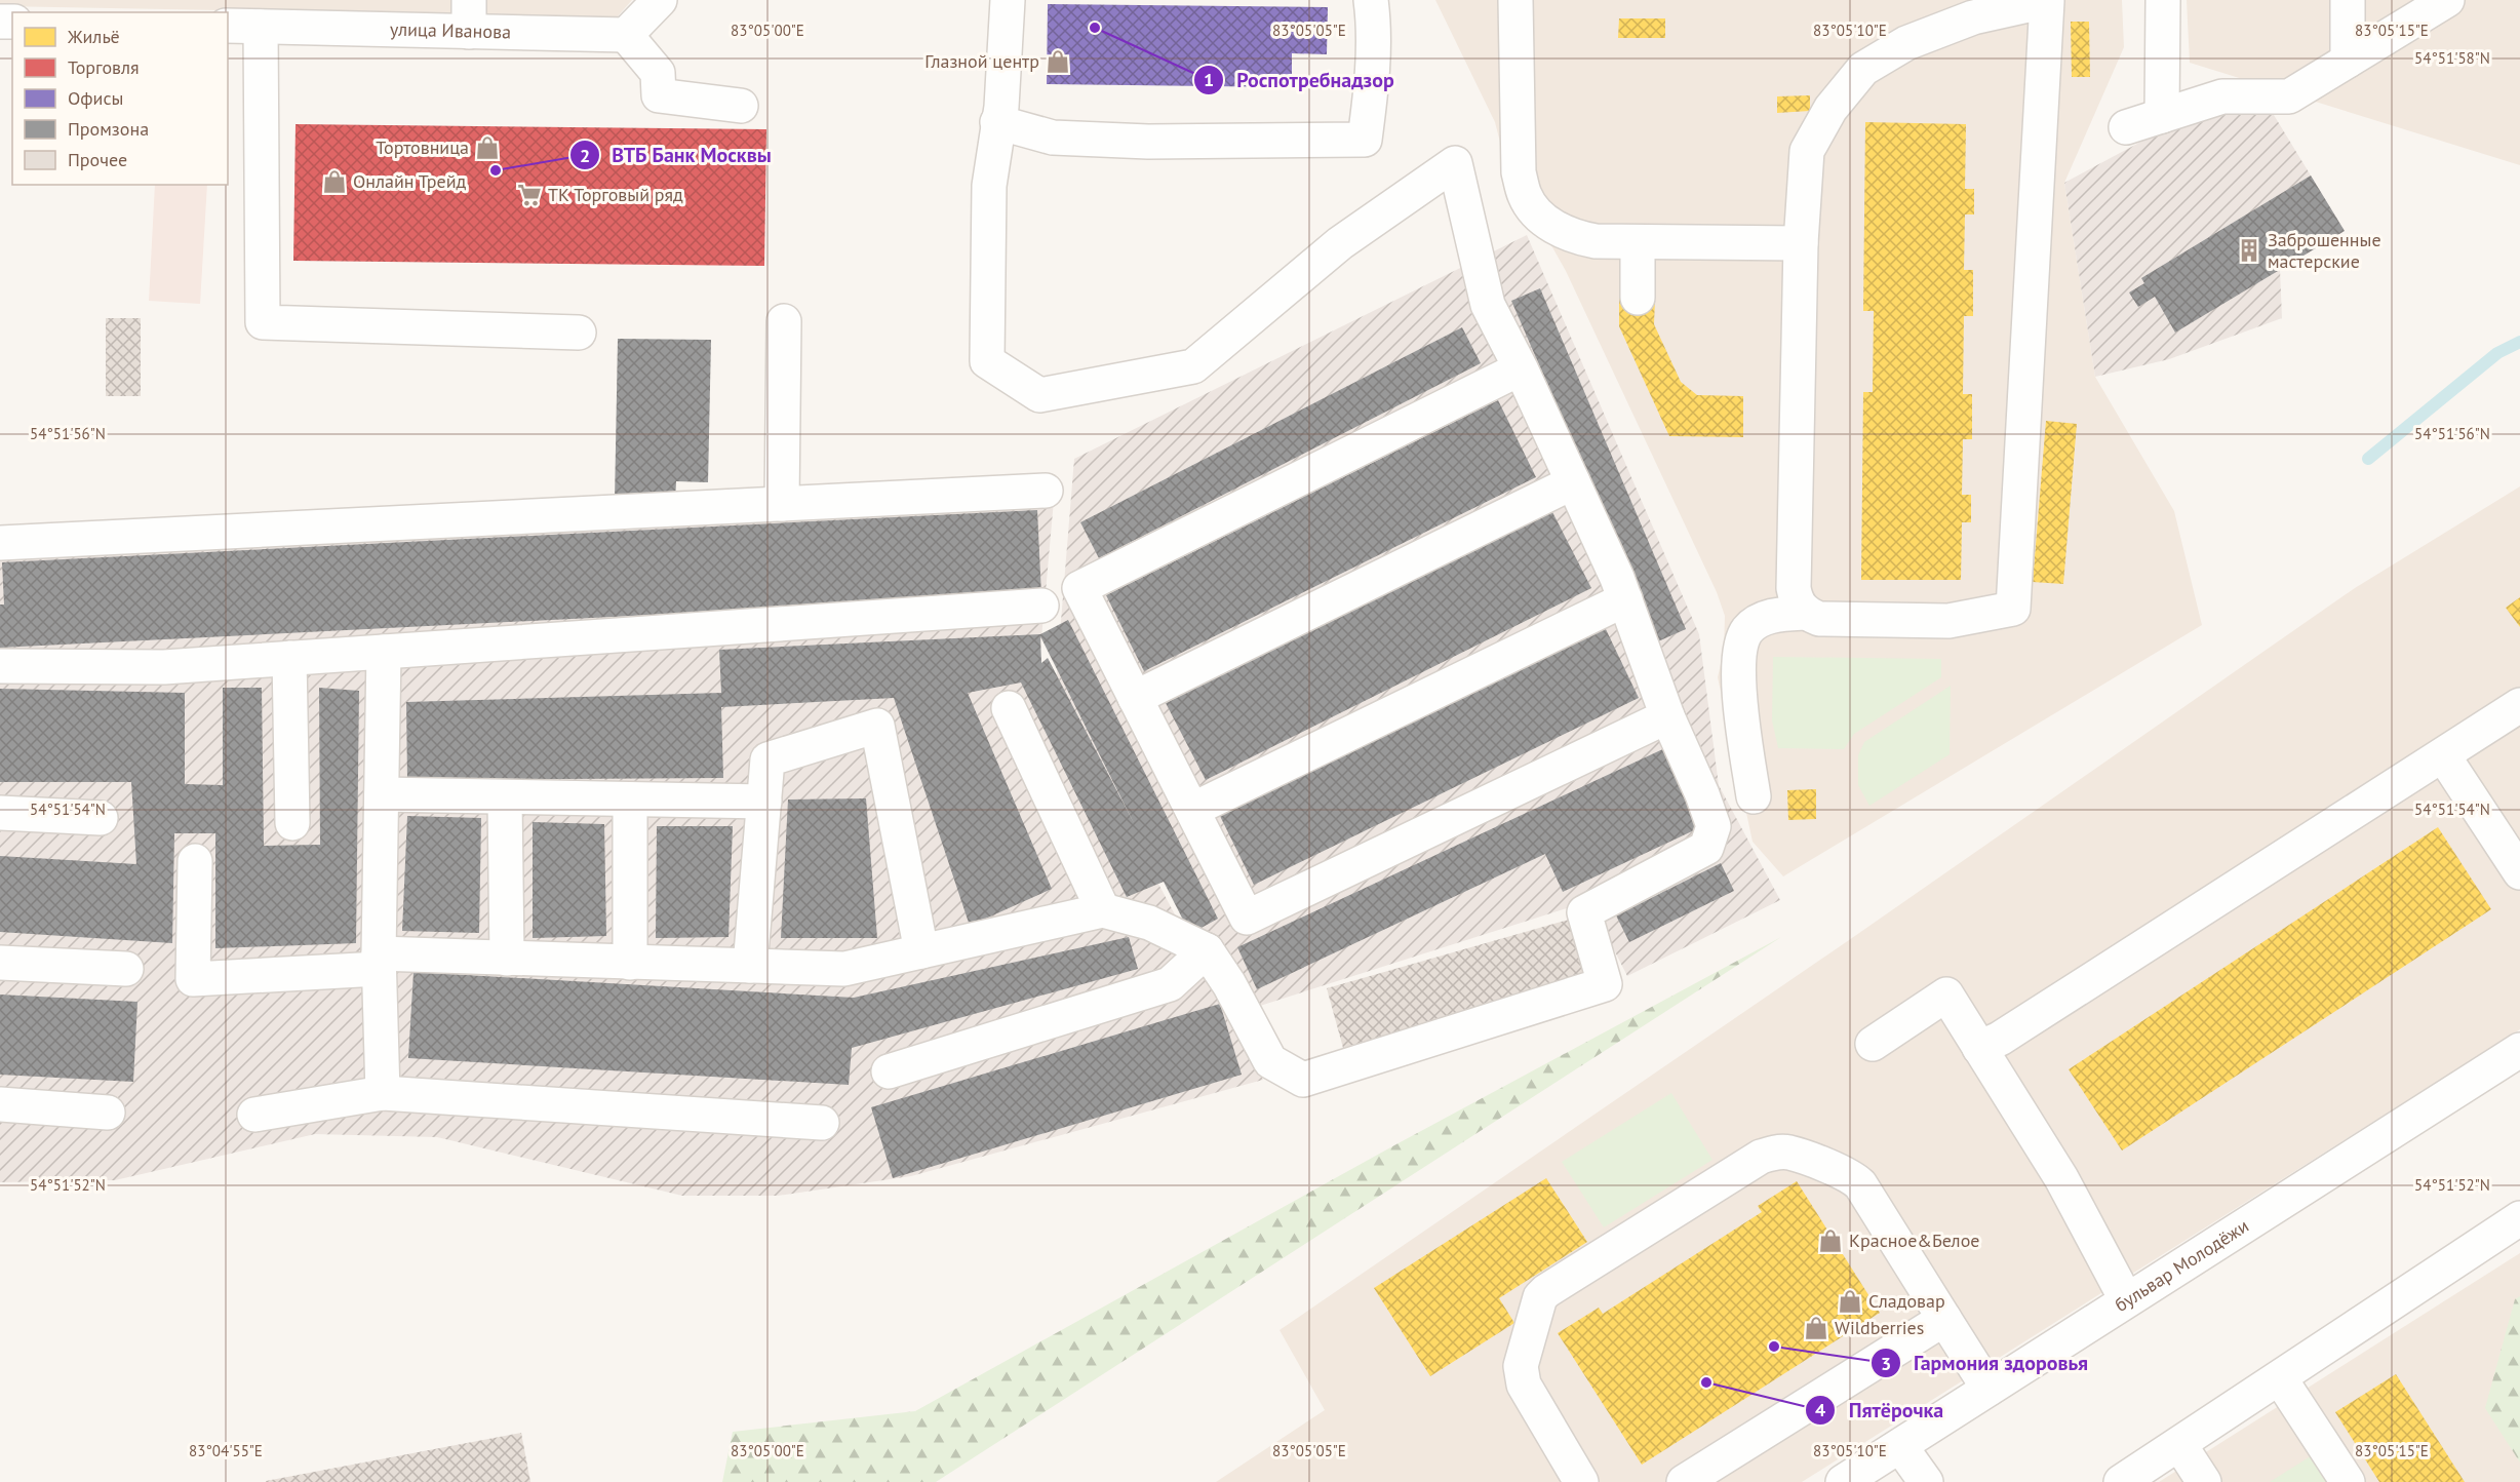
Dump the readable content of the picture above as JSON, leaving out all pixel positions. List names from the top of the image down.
{
  "streets": {
    "street": ["улица Иванова", "бульвар Молодёжи"]
  },
  "places": {
    "other": [
      "Роспотребнадзор",
      "ВТБ Банк Москвы",
      "Гармония здоровья",
      "Пятёрочка"
    ],
    "shop": [
      "Глазной центр",
      "Тортовница",
      "Онлайн Трейд",
      "Красное&Белое",
      "Сладовар",
      "Wildberries"
    ],
    "supermarket": ["ТК Торговый ряд"],
    "building": ["Заброшенные мастерские"]
  },
  "legend": [
    "Жильё",
    "Торговля",
    "Офисы",
    "Промзона",
    "Прочее"
  ],
  "coordinates": [
    "83°05'00\"E",
    "83°05'05\"E",
    "83°05'10\"E",
    "83°05'15\"E",
    "54°51'58\"N",
    "54°51'56\"N",
    "54°51'54\"N",
    "54°51'52\"N",
    "83°04'55\"E"
  ]
}
